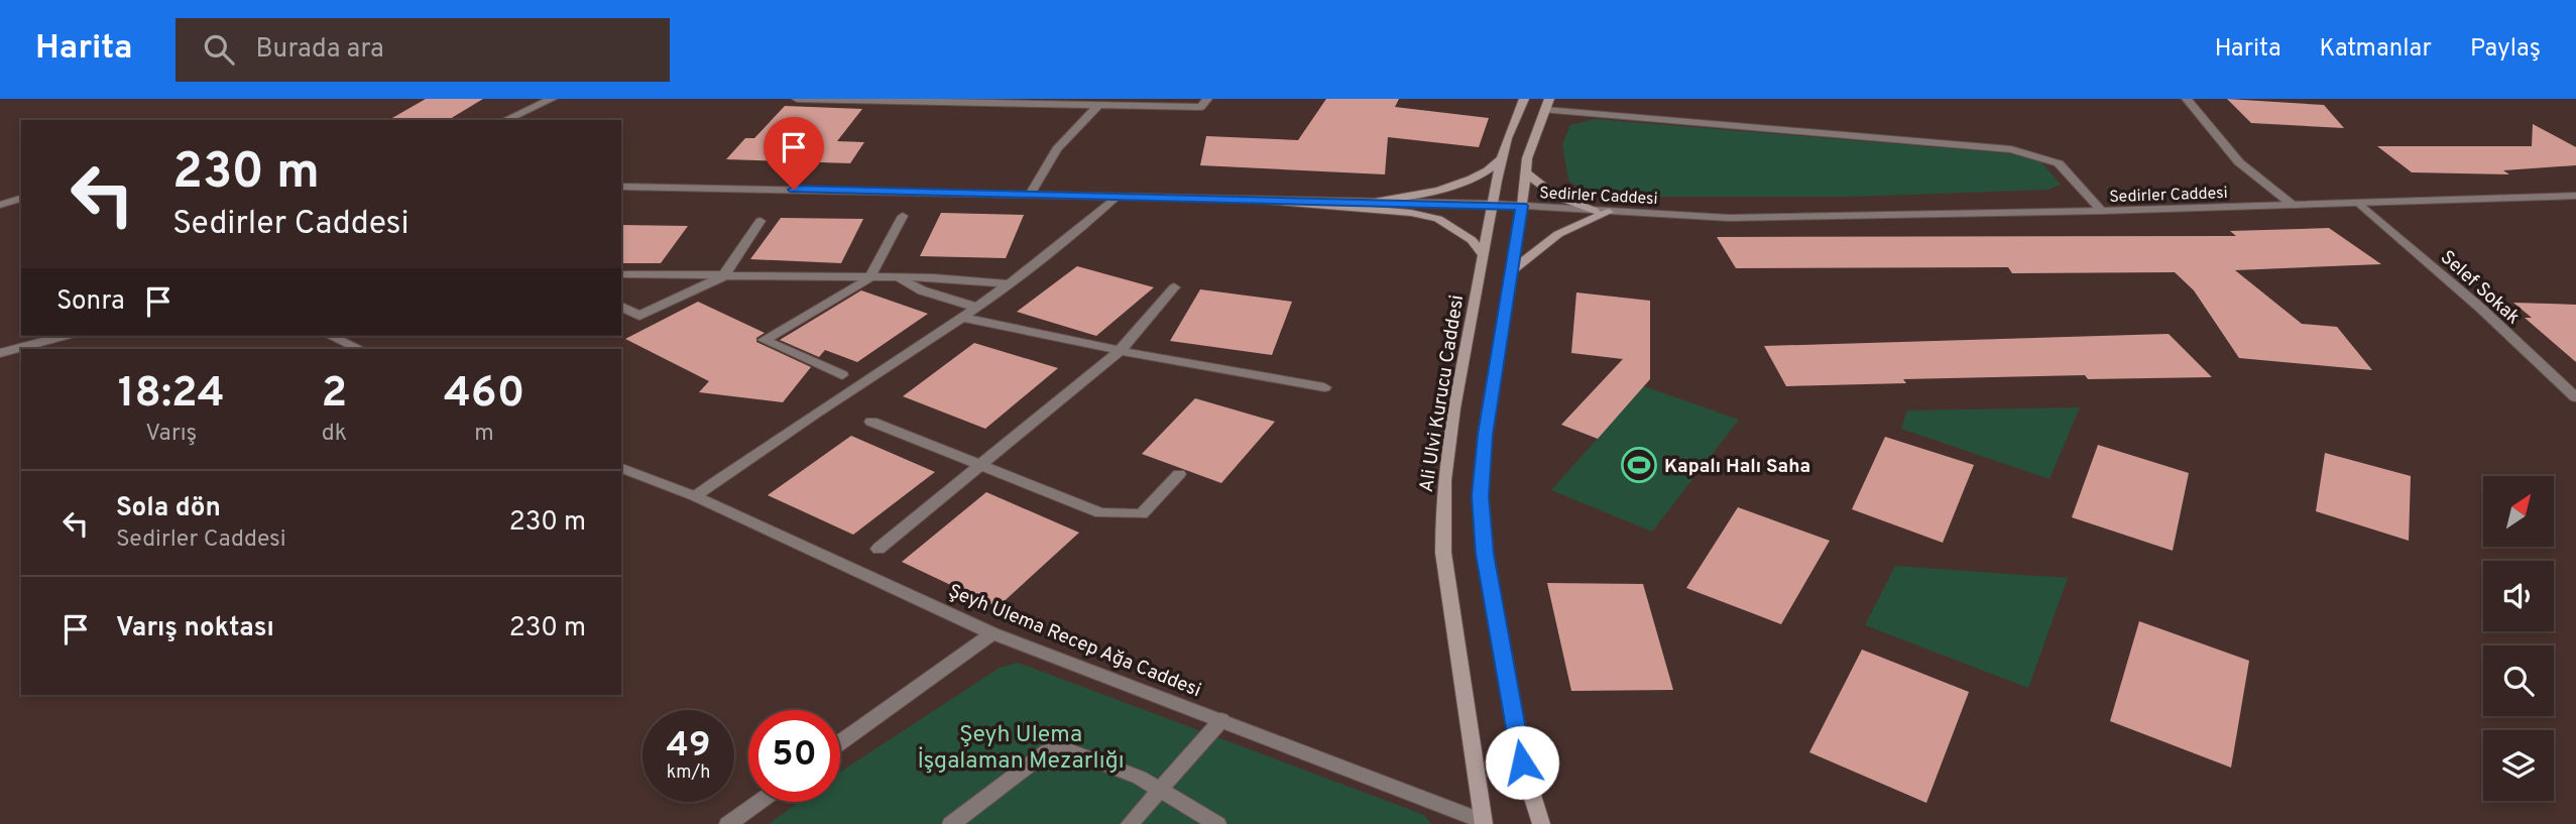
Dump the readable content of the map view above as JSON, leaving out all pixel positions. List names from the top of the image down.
{
  "streets": {
    "main road": ["Ali Ulvi Kurucu Caddesi"],
    "street": ["Sedirler Caddesi", "Selef Sokak", "Şeyh Ulema Recep Ağa Caddesi"]
  },
  "crossings": [
    ["Sedirler Caddesi", "Selef Sokak"],
    ["Sedirler Caddesi", "Ali Ulvi Kurucu Caddesi"],
    ["Ali Ulvi Kurucu Caddesi", "Şeyh Ulema Recep Ağa Caddesi"]
  ],
  "parks": ["Şeyh Ulema İşgalaman Mezarlığı"],
  "places": {
    "sports": ["Kapalı Halı Saha"]
  },
  "north": "top right",
  "page": {
    "header": "Harita",
    "search": "Burada ara",
    "nav": ["Harita", "Katmanlar", "Paylaş"],
    "turn": ["230 m", "Sedirler Caddesi"],
    "then": "Sonra",
    "eta": [
      "18:24",
      "Varış",
      "2",
      "dk",
      "460",
      "m"
    ],
    "list": [
      {
        "name": "Sola dön",
        "note": "Sedirler Caddesi",
        "value": "230 m"
      },
      {
        "name": "Varış noktası",
        "value": "230 m"
      }
    ],
    "speed": "49 km/h",
    "limit": "50"
  }
}
